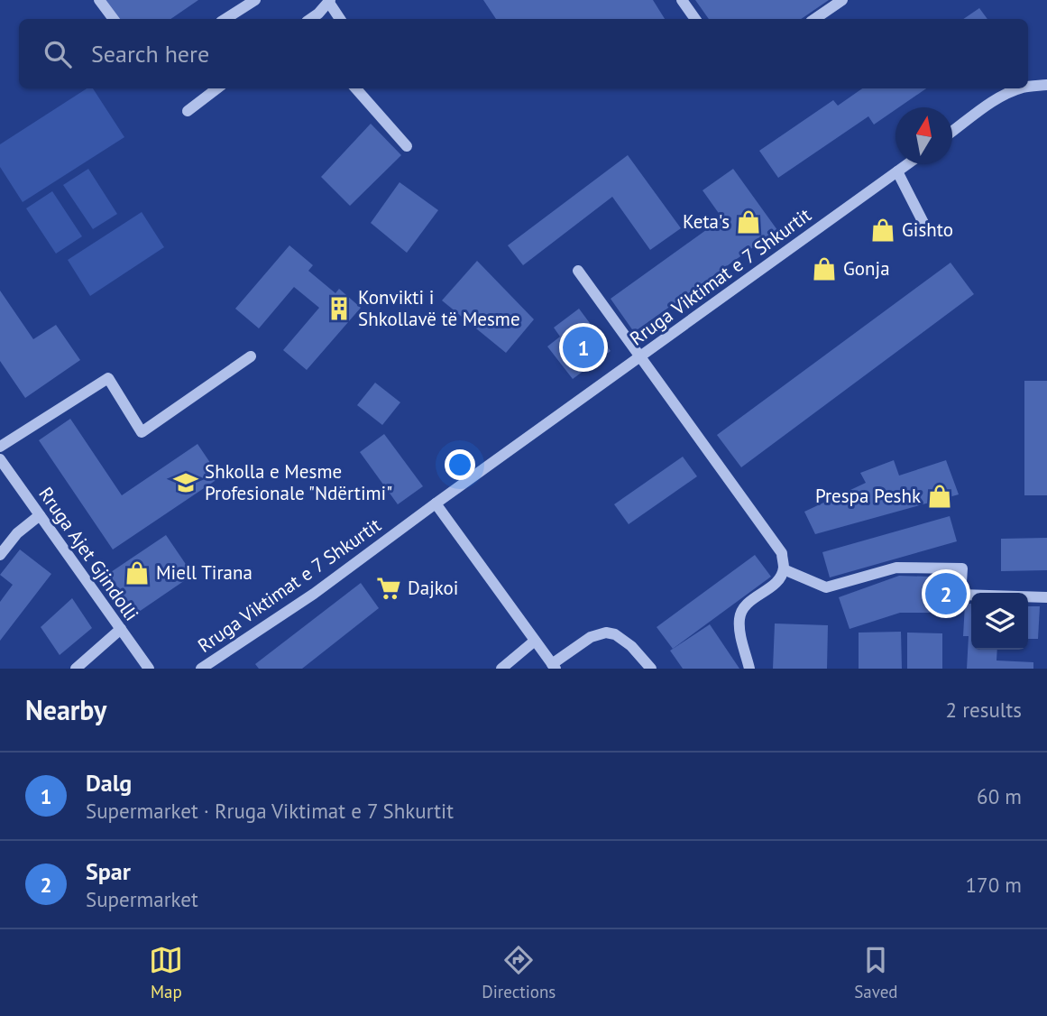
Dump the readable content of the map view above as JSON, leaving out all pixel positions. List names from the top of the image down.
{
  "streets": {
    "street": ["Rruga Viktimat e 7 Shkurtit", "Rruga Ajet Gjindolli"]
  },
  "places": {
    "shop": [
      "Keta's",
      "Gishto",
      "Gonja",
      "Prespa Peshk",
      "Miell Tirana"
    ],
    "building": ["Konvikti i Shkollavë të Mesme"],
    "school or university": ["Shkolla e Mesme Profesionale \"Ndërtimi\""],
    "supermarket": ["Dajkoi"]
  },
  "north": "top",
  "page": {
    "search": "Search here",
    "pins": ["1", "2"],
    "heading": ["Nearby", "2 results"],
    "list": [
      {
        "mark": "1",
        "name": "Dalg",
        "note": "Supermarket · Rruga Viktimat e 7 Shkurtit",
        "value": "60 m"
      },
      {
        "mark": "2",
        "name": "Spar",
        "note": "Supermarket",
        "value": "170 m"
      }
    ],
    "nav": ["Map", "Directions", "Saved"]
  }
}
